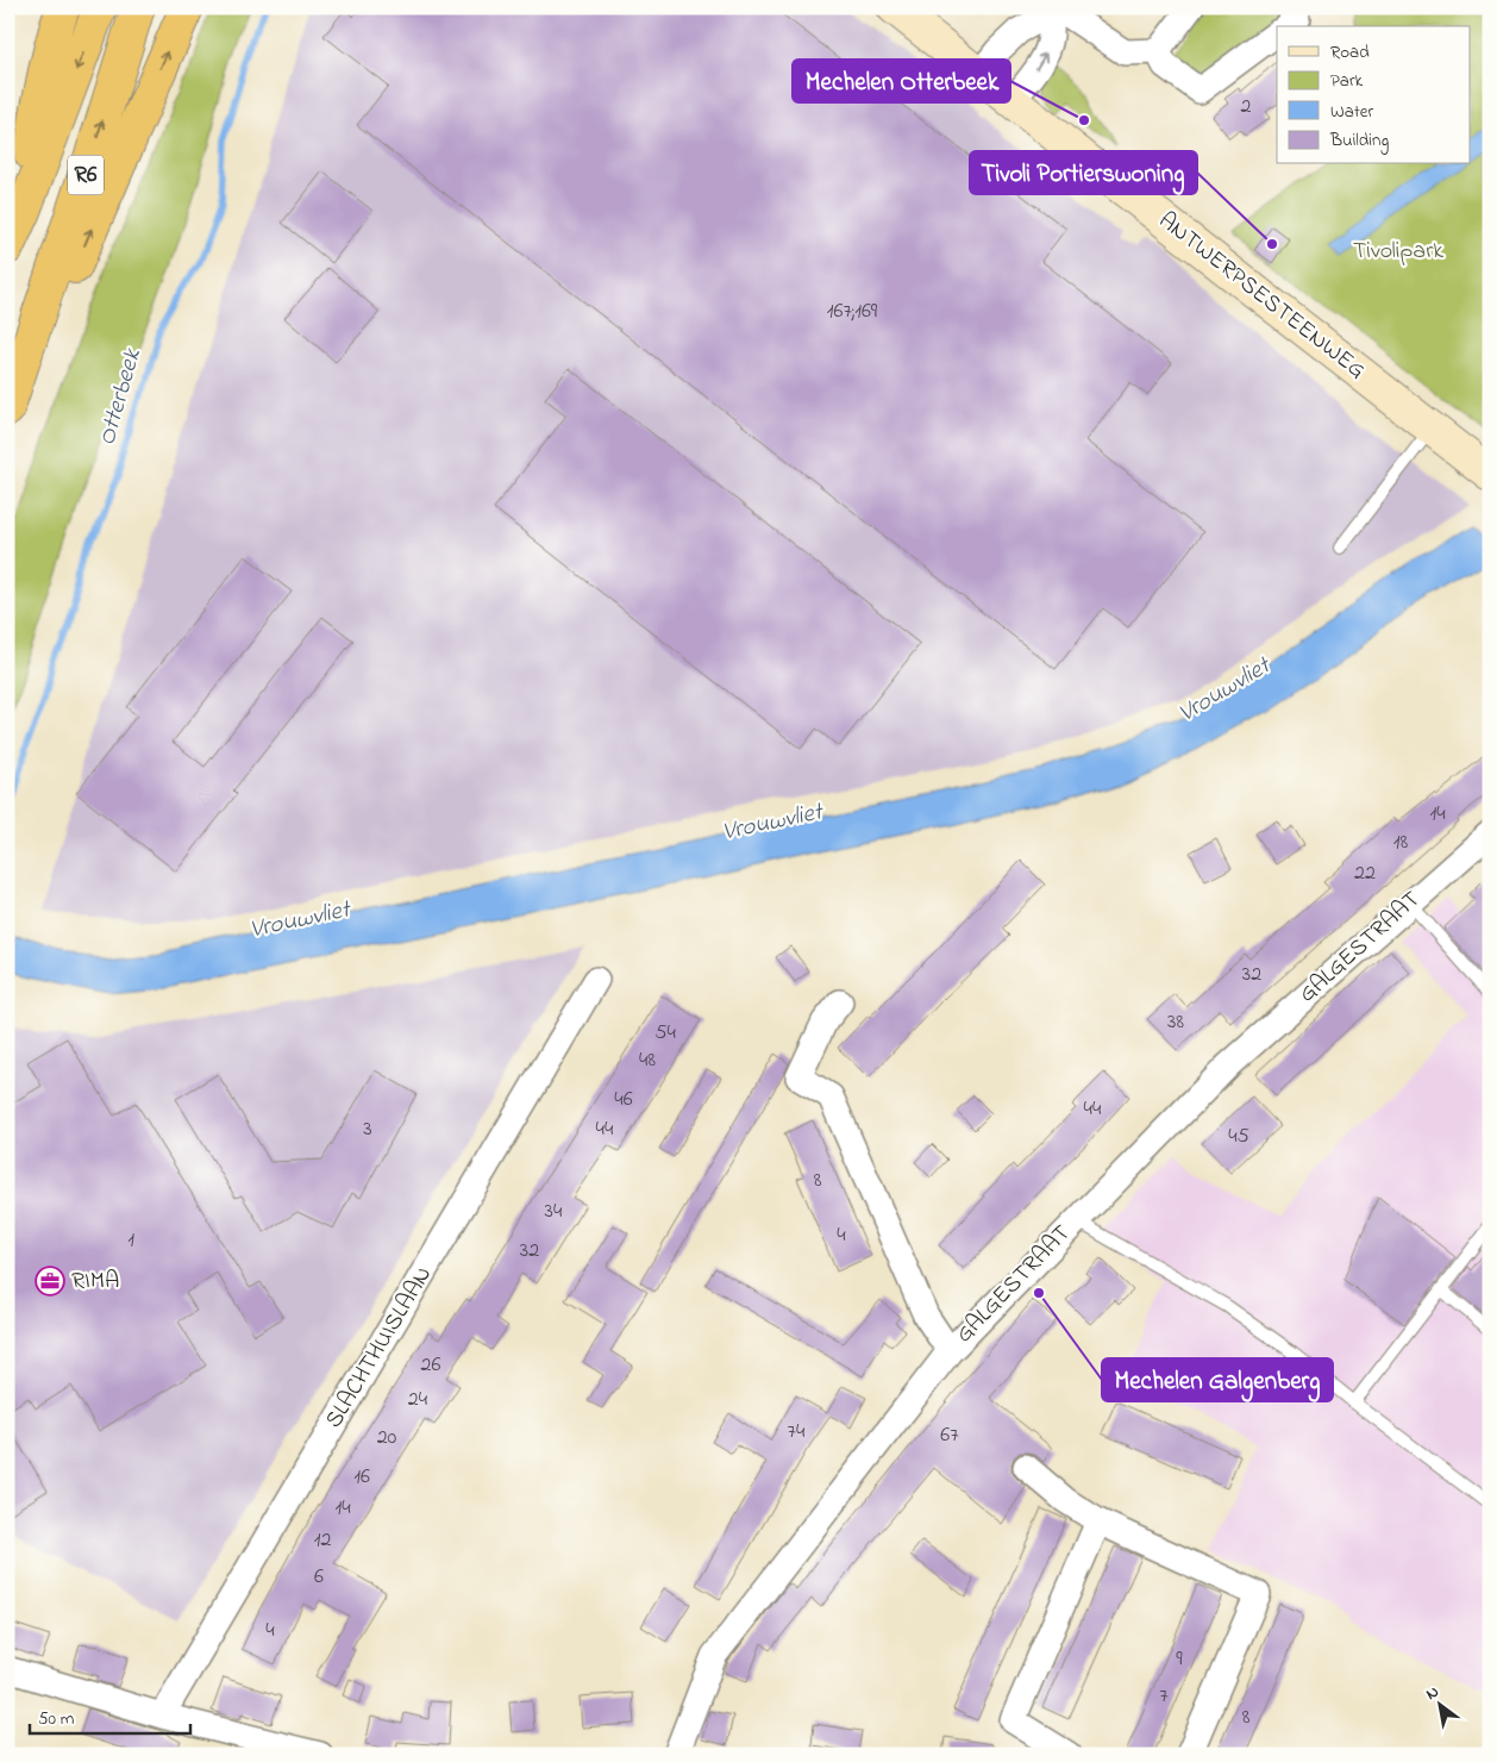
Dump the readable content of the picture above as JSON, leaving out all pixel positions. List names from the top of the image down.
{
  "streets": {
    "highway": ["R6"],
    "main road": ["ANTWERPSESTEENWEG"],
    "street": ["GALGESTRAAT", "SLACHTHUISLAAN"]
  },
  "water": ["Otterbeek", "Vrouwvliet"],
  "parks": ["Tivolipark"],
  "places": {
    "other": ["Mechelen Otterbeek", "Tivoli Portierswoning", "Mechelen Galgenberg"],
    "office": ["RIMA"]
  },
  "house_numbers": [
    "2",
    "167;169",
    "14",
    "18",
    "22",
    "32",
    "38",
    "54",
    "48",
    "46",
    "44",
    "3",
    "44",
    "45",
    "8",
    "34",
    "4",
    "1",
    "32",
    "26",
    "24",
    "74",
    "67",
    "20",
    "16",
    "14",
    "12",
    "6",
    "4",
    "9",
    "7",
    "8"
  ],
  "legend": [
    "Road",
    "Park",
    "Water",
    "Building"
  ],
  "scale_bar": "50 m",
  "north": "top left"
}
